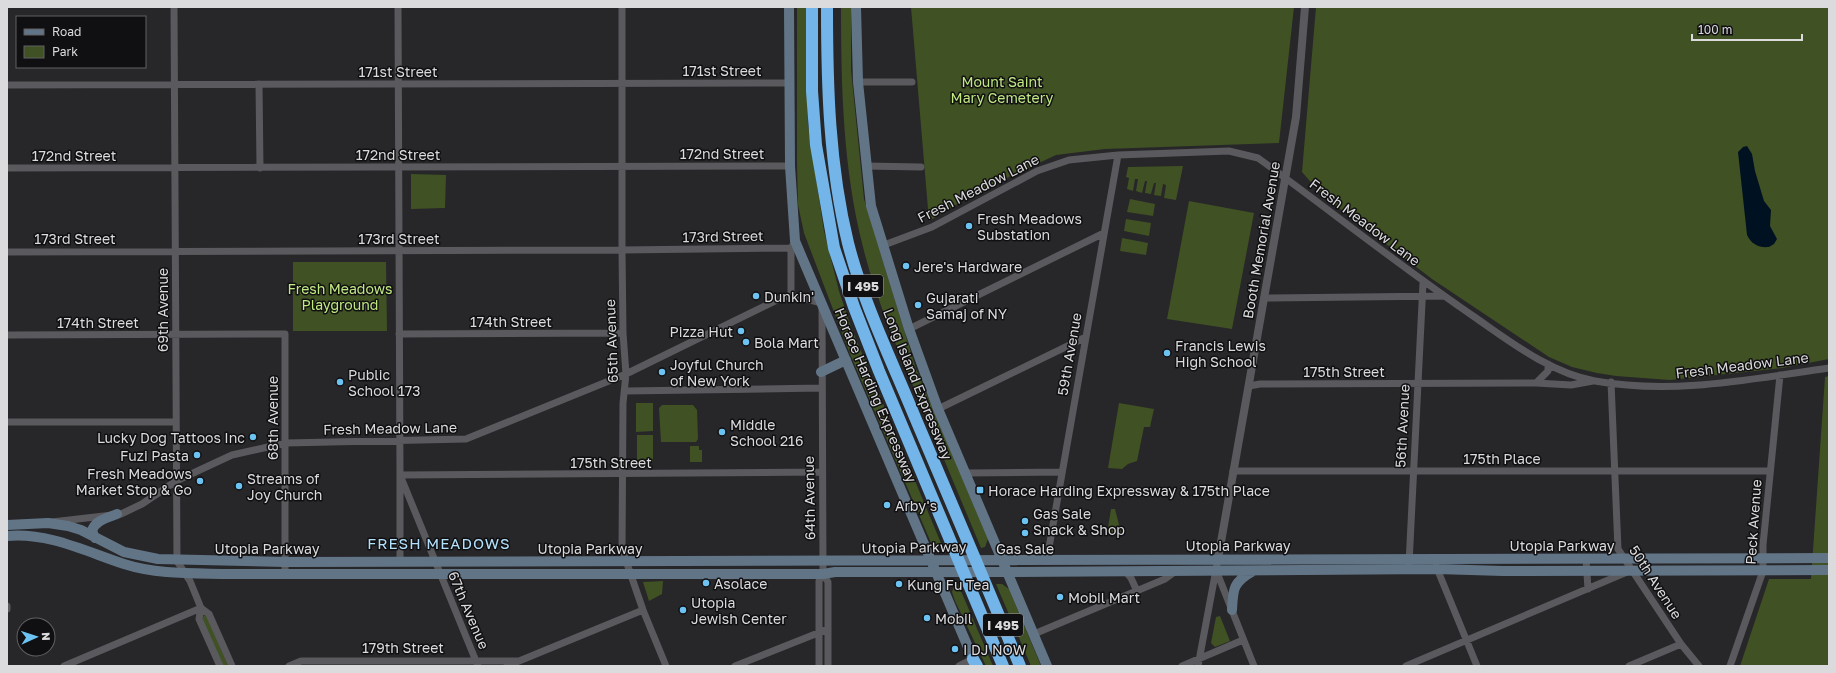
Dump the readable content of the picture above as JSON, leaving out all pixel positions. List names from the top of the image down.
{
  "streets": {
    "highway": ["I 495", "Long Island Expressway"],
    "main road": ["Horace Harding Expressway", "Utopia Parkway"],
    "street": [
      "171st Street",
      "172nd Street",
      "Fresh Meadow Lane",
      "173rd Street",
      "Booth Memorial Avenue",
      "69th Avenue",
      "174th Street",
      "65th Avenue",
      "59th Avenue",
      "175th Street",
      "68th Avenue",
      "56th Avenue",
      "175th Place",
      "64th Avenue",
      "Peck Avenue",
      "50th Avenue",
      "67th Avenue",
      "179th Street"
    ]
  },
  "crossings": [
    ["171st Street", "69th Avenue"],
    ["171st Street", "65th Avenue"],
    ["171st Street", "Horace Harding Expressway"],
    ["171st Street", "67th Avenue"],
    ["172nd Street", "69th Avenue"],
    ["172nd Street", "65th Avenue"],
    ["172nd Street", "Horace Harding Expressway"],
    ["172nd Street", "67th Avenue"],
    ["Fresh Meadow Lane", "Booth Memorial Avenue"],
    ["Fresh Meadow Lane", "69th Avenue"],
    ["Fresh Meadow Lane", "65th Avenue"],
    ["Fresh Meadow Lane", "59th Avenue"],
    ["Fresh Meadow Lane", "175th Street"],
    ["Fresh Meadow Lane", "68th Avenue"],
    ["Fresh Meadow Lane", "56th Avenue"],
    ["Fresh Meadow Lane", "Peck Avenue"],
    ["Fresh Meadow Lane", "Utopia Parkway"],
    ["Fresh Meadow Lane", "50th Avenue"],
    ["Fresh Meadow Lane", "67th Avenue"],
    ["173rd Street", "69th Avenue"],
    ["173rd Street", "65th Avenue"],
    ["173rd Street", "Horace Harding Expressway"],
    ["173rd Street", "67th Avenue"],
    ["Booth Memorial Avenue", "175th Street"],
    ["Booth Memorial Avenue", "175th Place"],
    ["Booth Memorial Avenue", "Utopia Parkway"],
    ["69th Avenue", "174th Street"],
    ["69th Avenue", "Utopia Parkway"],
    ["174th Street", "65th Avenue"],
    ["174th Street", "68th Avenue"],
    ["174th Street", "67th Avenue"],
    ["65th Avenue", "175th Street"],
    ["65th Avenue", "Utopia Parkway"],
    ["59th Avenue", "Utopia Parkway"],
    ["175th Street", "56th Avenue"],
    ["175th Street", "64th Avenue"],
    ["175th Street", "67th Avenue"],
    ["Horace Harding Expressway", "64th Avenue"],
    ["Horace Harding Expressway", "Utopia Parkway"],
    ["68th Avenue", "Utopia Parkway"],
    ["56th Avenue", "175th Place"],
    ["56th Avenue", "Utopia Parkway"],
    ["175th Place", "Peck Avenue"],
    ["175th Place", "50th Avenue"],
    ["64th Avenue", "Utopia Parkway"],
    ["Peck Avenue", "Utopia Parkway"],
    ["Utopia Parkway", "50th Avenue"],
    ["Utopia Parkway", "67th Avenue"],
    ["67th Avenue", "179th Street"]
  ],
  "districts": ["FRESH MEADOWS"],
  "parks": ["Mount Saint Mary Cemetery", "Fresh Meadows Playground"],
  "places": {
    "other": [
      "Fresh Meadows Substation",
      "Jere's Hardware",
      "Dunkin'",
      "Gujarati Samaj of NY",
      "Pizza Hut",
      "Bola Mart",
      "Francis Lewis High School",
      "Joyful Church of New York",
      "Public School 173",
      "Middle School 216",
      "Lucky Dog Tattoos Inc",
      "Fuzi Pasta",
      "Fresh Meadows Market Stop & Go",
      "Streams of Joy Church",
      "Arby's",
      "Gas Sale Snack & Shop",
      "Gas Sale",
      "Asolace",
      "Kung Fu Tea",
      "Mobil Mart",
      "Utopia Jewish Center",
      "Mobil",
      "I DJ NOW"
    ],
    "transit": ["Horace Harding Expressway & 175th Place"]
  },
  "legend": ["Road", "Park"],
  "scale_bar": "100 m",
  "north": "right"
}
